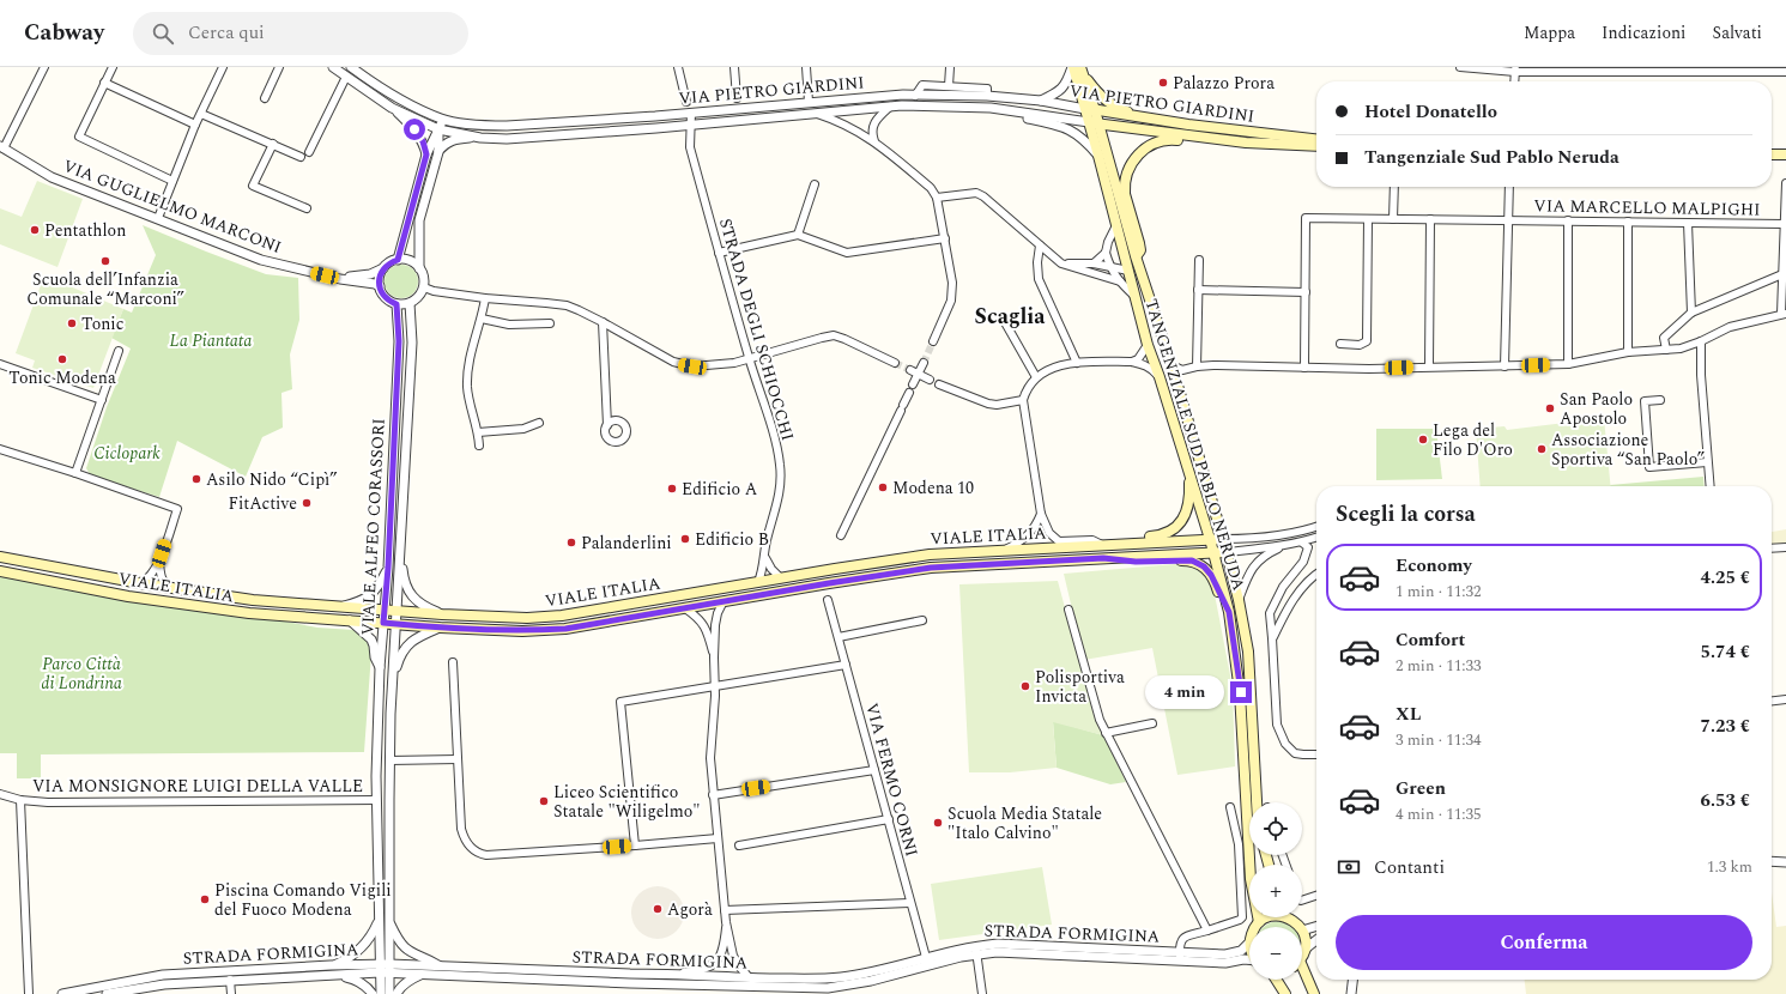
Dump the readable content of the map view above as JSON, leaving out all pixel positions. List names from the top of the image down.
{
  "streets": {
    "main road": ["VIA PIETRO GIARDINI", "TANGENZIALE SUD PABLO NERUDA", "VIALE ITALIA"],
    "street": [
      "VIA GUGLIELMO MARCONI",
      "VIA MARCELLO MALPIGHI",
      "STRADA DEGLI SCHIOCCHI",
      "VIALE ALFEO CORASSORI",
      "VIA FERMO CORNI",
      "VIA MONSIGNORE LUIGI DELLA VALLE",
      "STRADA FORMIGINA"
    ]
  },
  "crossings": [
    ["VIA PIETRO GIARDINI", "STRADA DEGLI SCHIOCCHI"],
    ["VIA PIETRO GIARDINI", "TANGENZIALE SUD PABLO NERUDA"],
    ["VIA GUGLIELMO MARCONI", "VIALE ALFEO CORASSORI"],
    ["STRADA DEGLI SCHIOCCHI", "VIALE ITALIA"],
    ["TANGENZIALE SUD PABLO NERUDA", "VIALE ITALIA"],
    ["VIALE ALFEO CORASSORI", "VIALE ITALIA"],
    ["VIALE ALFEO CORASSORI", "VIA MONSIGNORE LUIGI DELLA VALLE"],
    ["VIALE ALFEO CORASSORI", "STRADA FORMIGINA"],
    ["VIA FERMO CORNI", "STRADA FORMIGINA"]
  ],
  "districts": ["Scaglia"],
  "parks": ["La Piantata", "Ciclopark", "Parco Città di Londrina"],
  "places": [
    "Palazzo Prora",
    "Pentathlon",
    "Scuola dell’Infanzia Comunale “Marconi”",
    "Tonic",
    "Tonic Modena",
    "San Paolo Apostolo",
    "Lega del Filo D'Oro",
    "Associazione Sportiva “San Paolo”",
    "Asilo Nido “Cipì”",
    "Modena 10",
    "Edificio A",
    "FitActive",
    "Edificio B",
    "Palanderlini",
    "Polisportiva Invicta",
    "Liceo Scientifico Statale \"Wiligelmo\"",
    "Scuola Media Statale \"Italo Calvino\"",
    "Piscina Comando Vigili del Fuoco Modena",
    "Agorà"
  ],
  "page": {
    "header": "Cabway",
    "search": "Cerca qui",
    "nav": ["Mappa", "Indicazioni", "Salvati"],
    "banner": ["Hotel Donatello", "Tangenziale Sud Pablo Neruda"],
    "heading": "Scegli la corsa",
    "list": [
      {
        "name": "Economy",
        "note": "1 min · 11:32",
        "value": "4.25 €"
      },
      {
        "name": "Comfort",
        "note": "2 min · 11:33",
        "value": "5.74 €"
      },
      {
        "name": "XL",
        "note": "3 min · 11:34",
        "value": "7.23 €"
      },
      {
        "name": "Green",
        "note": "4 min · 11:35",
        "value": "6.53 €"
      }
    ],
    "bubble": "4 min",
    "map_buttons": ["+", "−"],
    "pay": ["Contanti", "1.3 km"],
    "buttons": "Conferma"
  }
}
